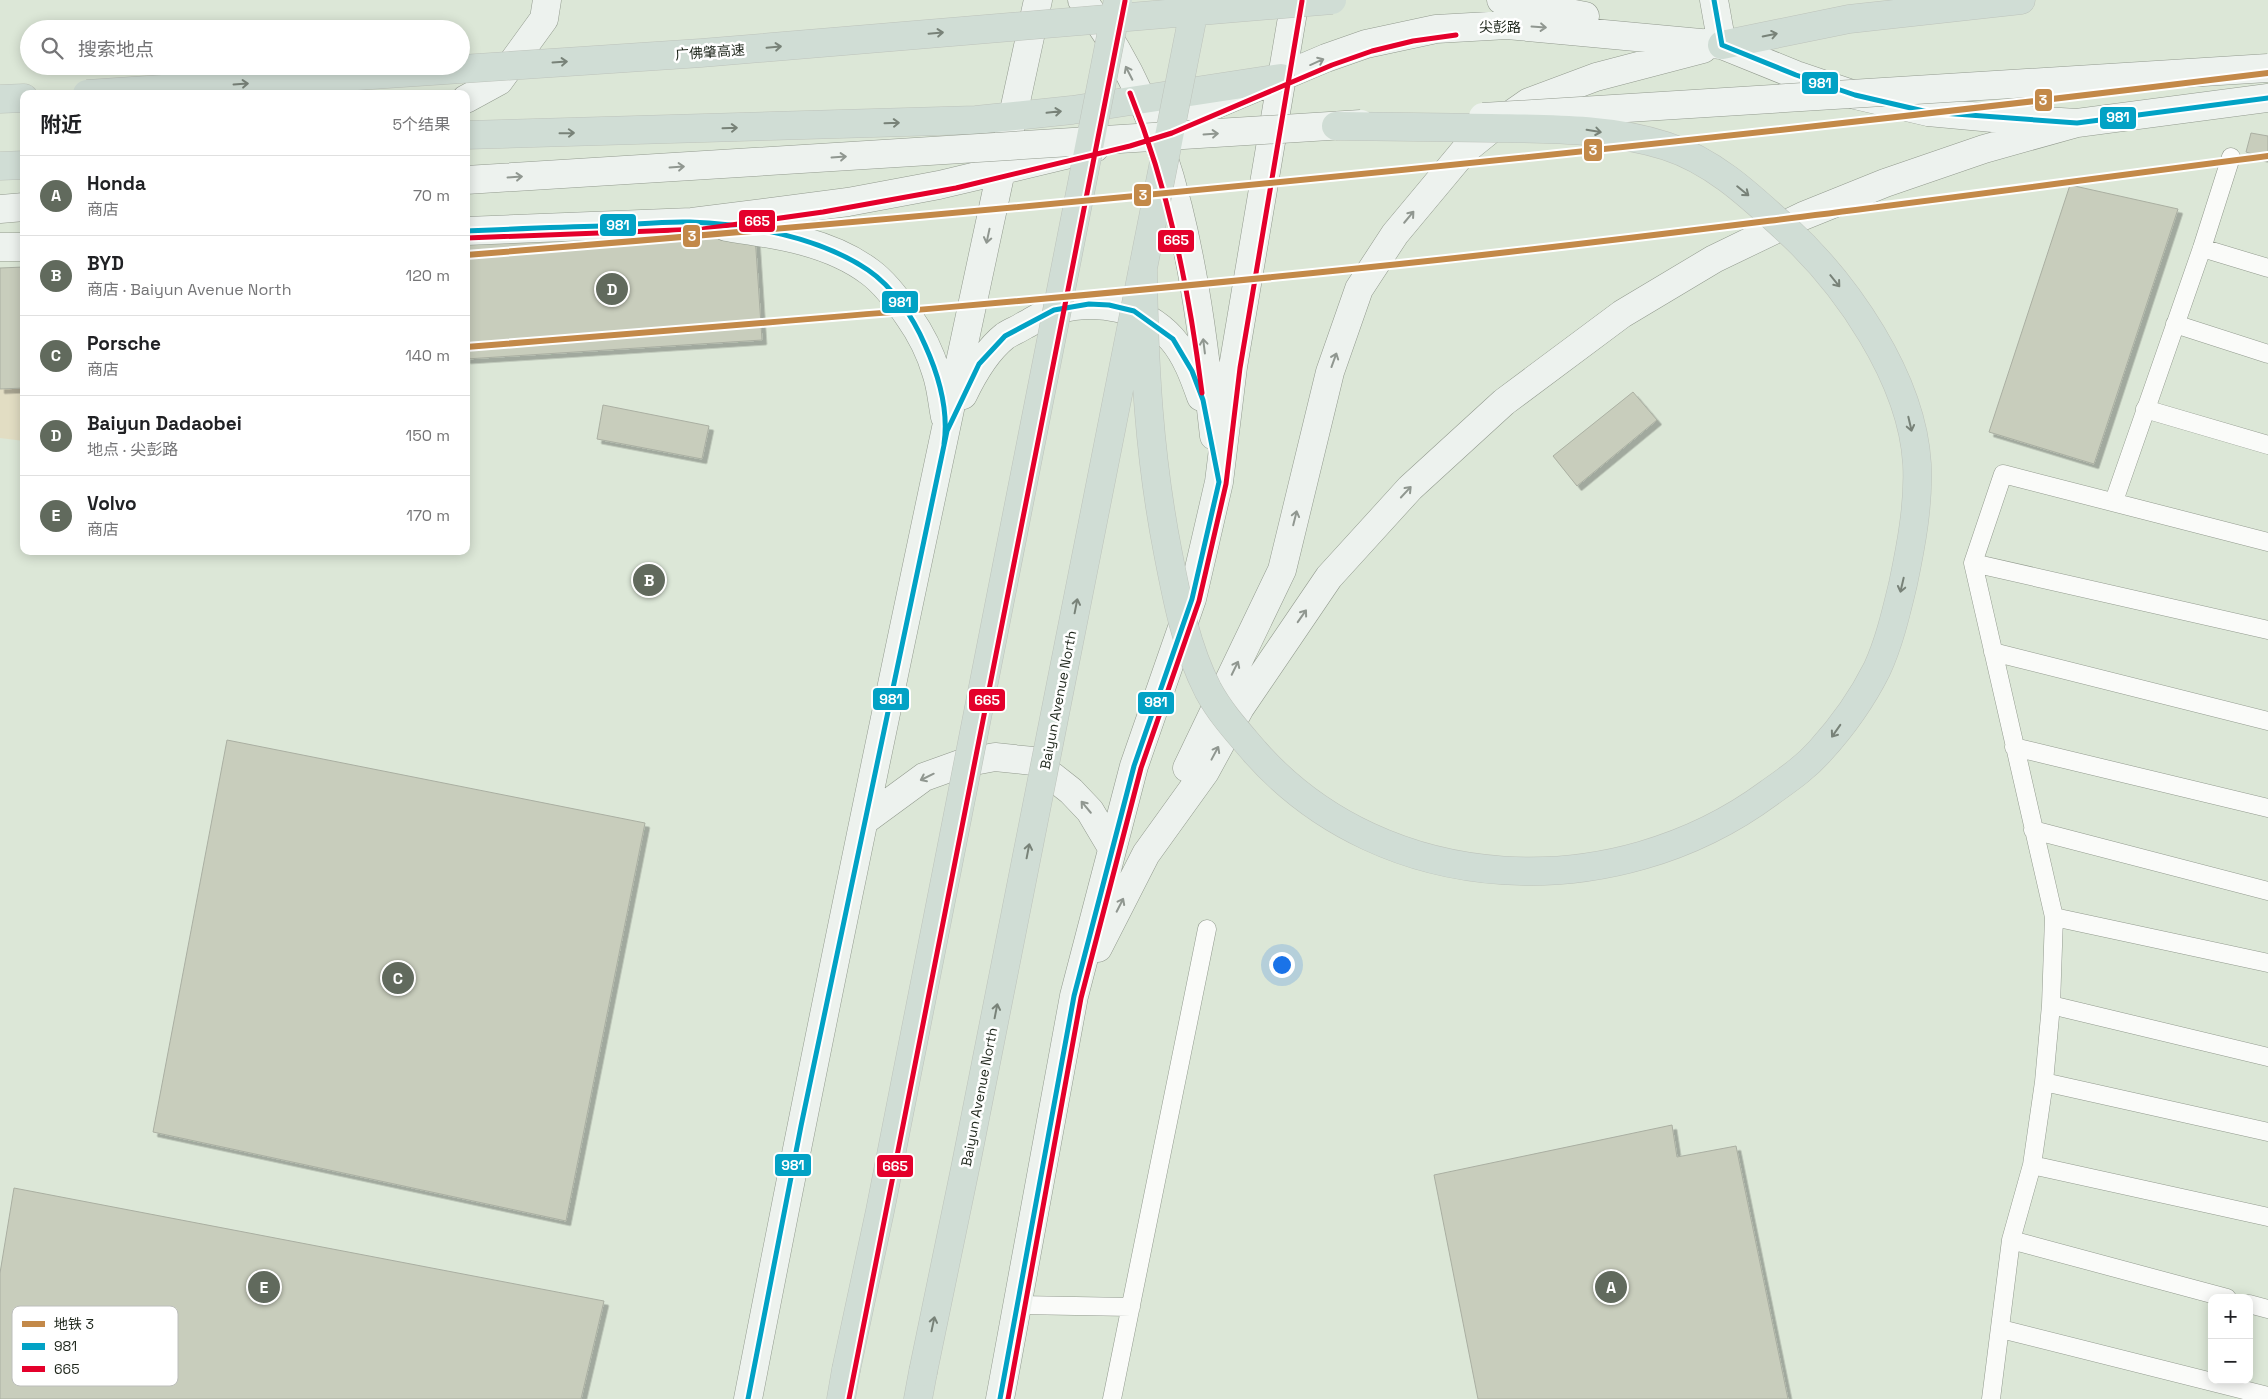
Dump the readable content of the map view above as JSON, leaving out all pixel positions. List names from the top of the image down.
{
  "streets": {
    "highway": ["广佛肇高速", "Baiyun Avenue North"],
    "street": ["尖彭路"]
  },
  "lines": ["transit line 981", "transit line 665", "metro line 3"],
  "legend": ["地铁 3", "981", "665"],
  "page": {
    "search": "搜索地点",
    "heading": ["附近", "5个结果"],
    "list": [
      {
        "mark": "A",
        "name": "Honda",
        "note": "商店",
        "value": "70 m"
      },
      {
        "mark": "B",
        "name": "BYD",
        "note": "商店 · Baiyun Avenue North",
        "value": "120 m"
      },
      {
        "mark": "C",
        "name": "Porsche",
        "note": "商店",
        "value": "140 m"
      },
      {
        "mark": "D",
        "name": "Baiyun Dadaobei",
        "note": "地点 · 尖彭路",
        "value": "150 m"
      },
      {
        "mark": "E",
        "name": "Volvo",
        "note": "商店",
        "value": "170 m"
      }
    ],
    "pins": [
      "D",
      "B",
      "C",
      "A",
      "E"
    ],
    "map_buttons": ["+", "−"]
  }
}
